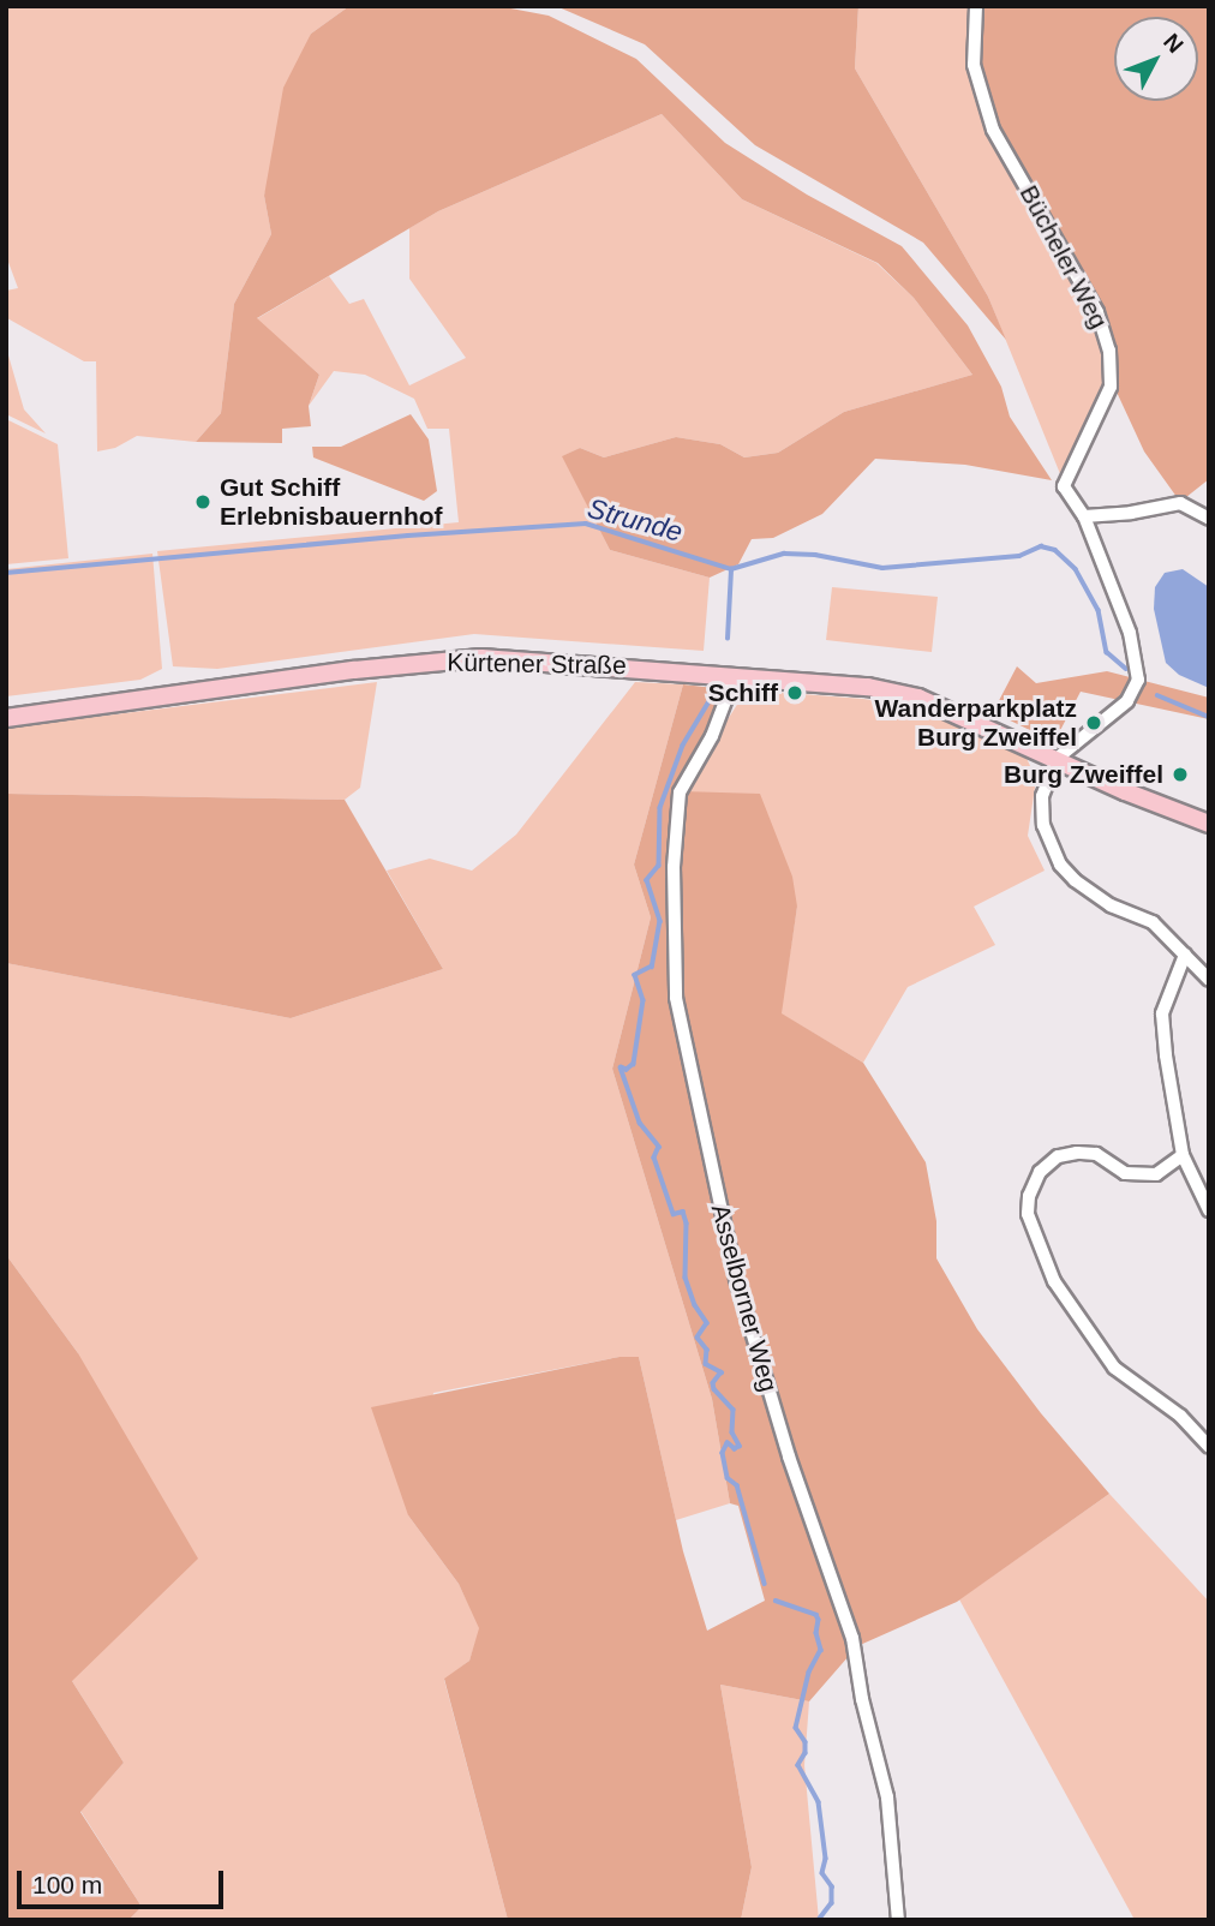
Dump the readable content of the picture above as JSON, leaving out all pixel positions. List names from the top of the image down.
{
  "streets": {
    "main road": ["Kürtener Straße"],
    "street": ["Bücheler Weg", "Asselborner Weg"]
  },
  "crossings": [
    ["Bücheler Weg", "Kürtener Straße"],
    ["Kürtener Straße", "Asselborner Weg"]
  ],
  "water": ["Strunde"],
  "places": [
    "Gut Schiff Erlebnisbauernhof",
    "Schiff",
    "Wanderparkplatz Burg Zweiffel",
    "Burg Zweiffel"
  ],
  "scale_bar": "100 m",
  "north": "top right"
}
